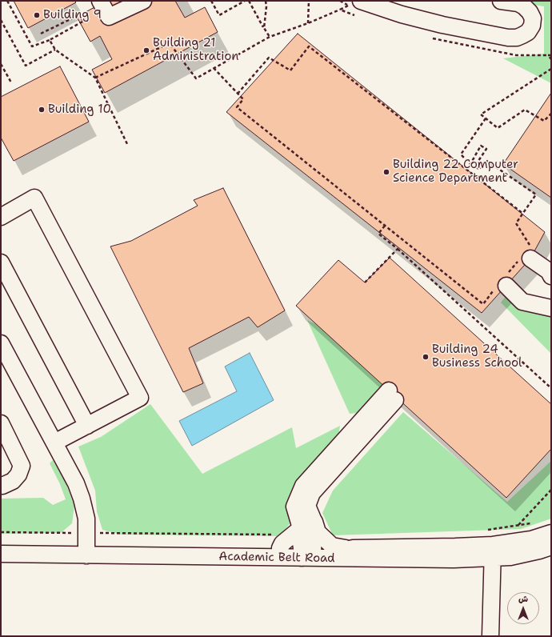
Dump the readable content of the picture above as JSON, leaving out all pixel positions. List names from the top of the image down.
{
  "streets": {
    "street": ["Academic Belt Road"]
  },
  "places": [
    "Building 9",
    "Building 21 Administration",
    "Building 10",
    "Building 22 Computer Science Department",
    "Building 24 Business School"
  ],
  "north": "top"
}
